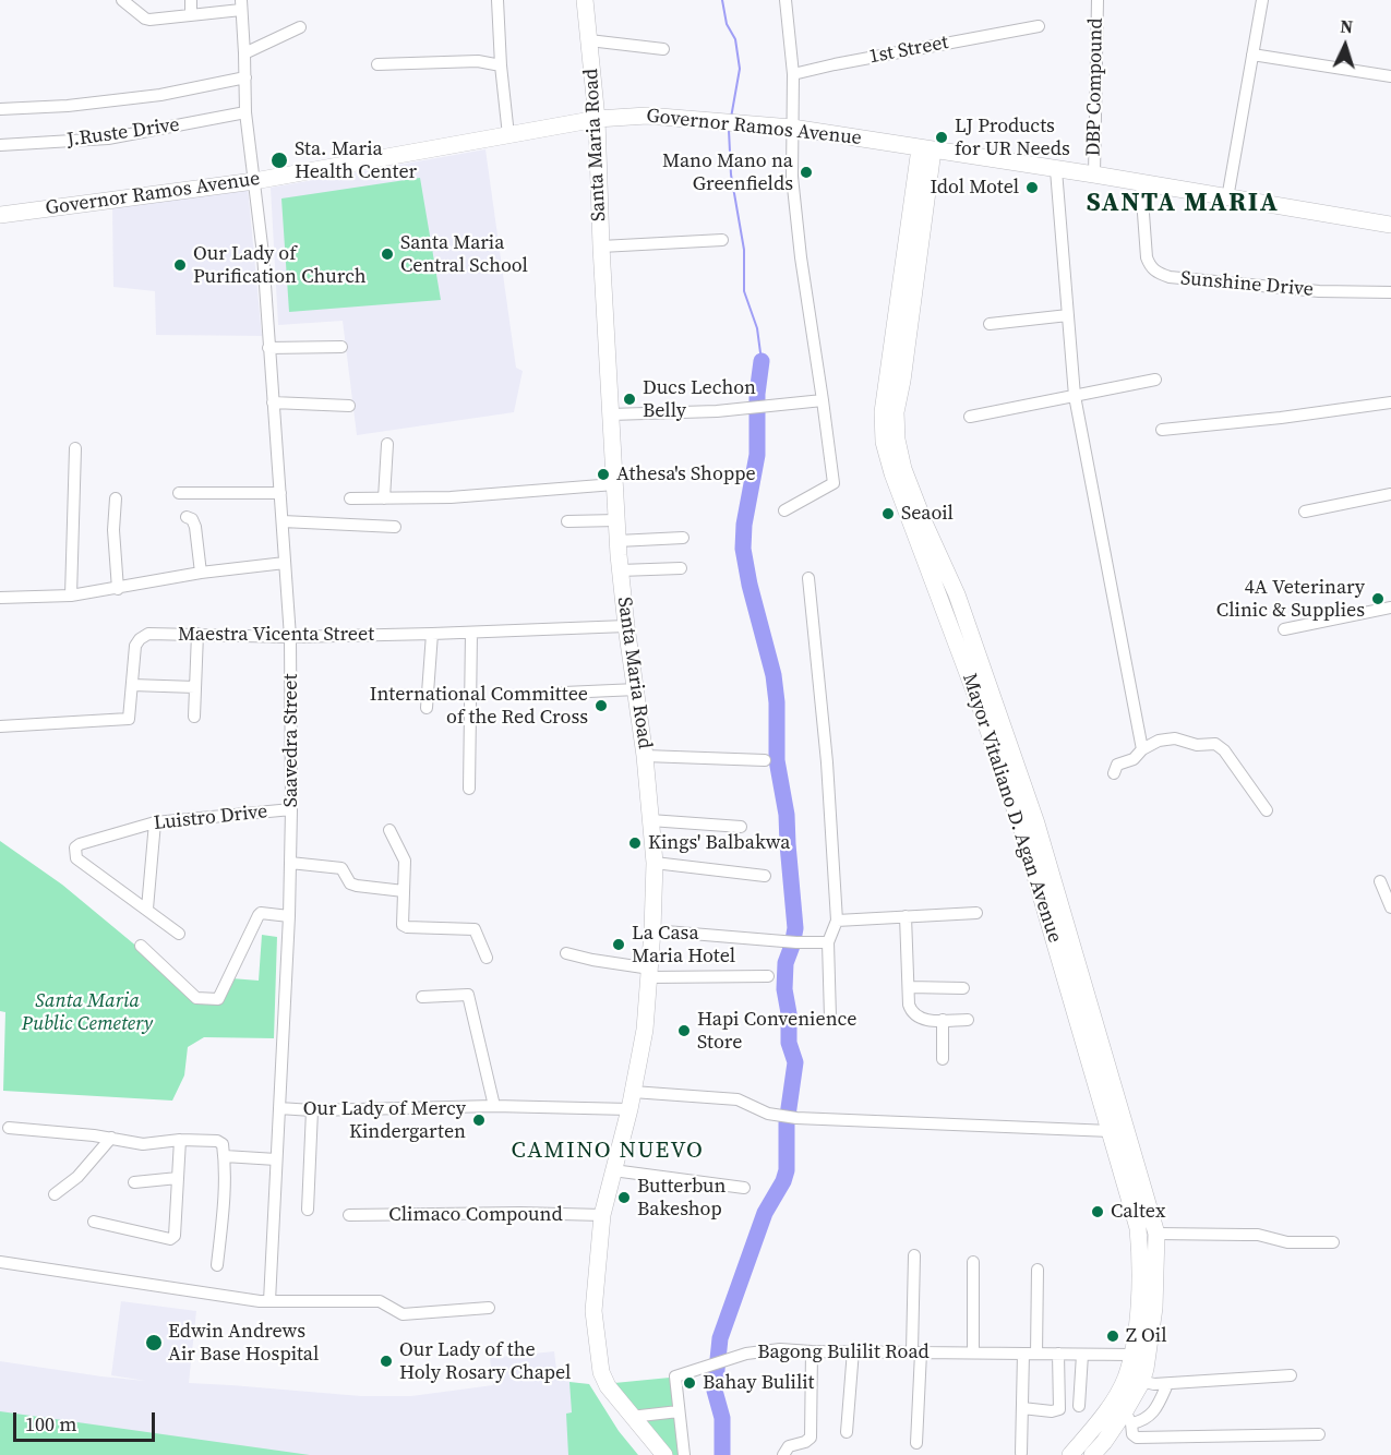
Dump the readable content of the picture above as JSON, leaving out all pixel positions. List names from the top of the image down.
{
  "streets": {
    "main road": ["Governor Ramos Avenue", "Santa Maria Road", "Mayor Vitaliano D. Agan Avenue"],
    "street": [
      "1st Street",
      "DBP Compound",
      "J.Ruste Drive",
      "Sunshine Drive",
      "Maestra Vicenta Street",
      "Saavedra Street",
      "Luistro Drive",
      "Climaco Compound",
      "Bagong Bulilit Road"
    ]
  },
  "crossings": [
    ["DBP Compound", "Governor Ramos Avenue"],
    ["Governor Ramos Avenue", "Santa Maria Road"],
    ["Governor Ramos Avenue", "Sunshine Drive"],
    ["Governor Ramos Avenue", "Saavedra Street"],
    ["Governor Ramos Avenue", "Mayor Vitaliano D. Agan Avenue"],
    ["J.Ruste Drive", "Saavedra Street"],
    ["Santa Maria Road", "Maestra Vicenta Street"],
    ["Santa Maria Road", "Climaco Compound"],
    ["Maestra Vicenta Street", "Saavedra Street"],
    ["Saavedra Street", "Luistro Drive"],
    ["Mayor Vitaliano D. Agan Avenue", "Bagong Bulilit Road"]
  ],
  "districts": ["SANTA MARIA", "CAMINO NUEVO"],
  "parks": ["Santa Maria Public Cemetery"],
  "places": [
    "LJ Products for UR Needs",
    "Sta. Maria Health Center",
    "Mano Mano na Greenfields",
    "Idol Motel",
    "Santa Maria Central School",
    "Our Lady of Purification Church",
    "Ducs Lechon Belly",
    "Athesa's Shoppe",
    "Seaoil",
    "4A Veterinary Clinic & Supplies",
    "International Committee of the Red Cross",
    "Kings' Balbakwa",
    "La Casa Maria Hotel",
    "Hapi Convenience Store",
    "Our Lady of Mercy Kindergarten",
    "Butterbun Bakeshop",
    "Caltex",
    "Z Oil",
    "Edwin Andrews Air Base Hospital",
    "Our Lady of the Holy Rosary Chapel",
    "Bahay Bulilit"
  ],
  "scale_bar": "100 m",
  "north": "top"
}
